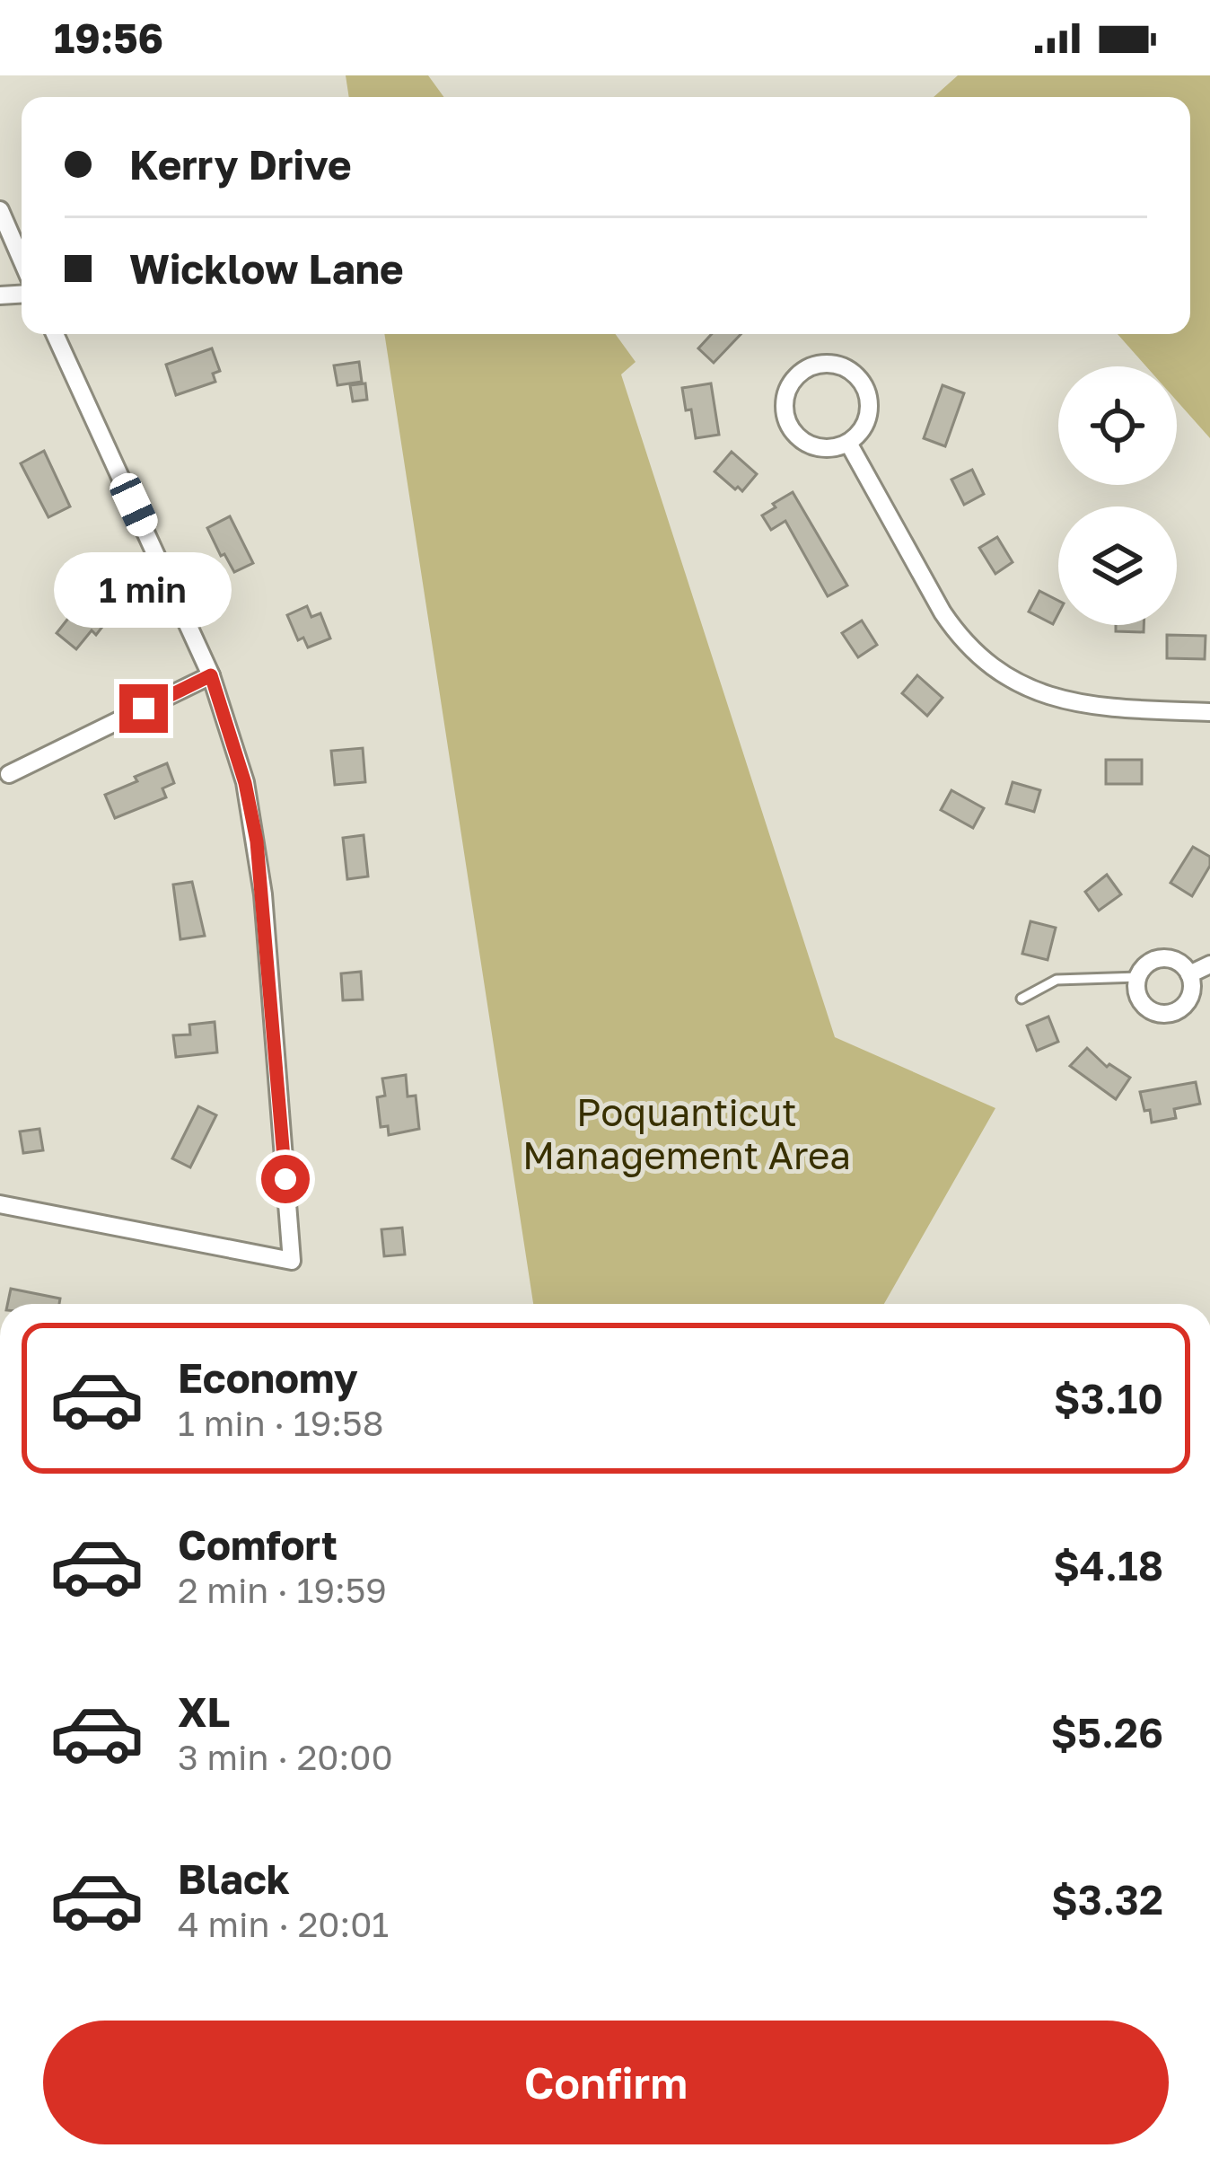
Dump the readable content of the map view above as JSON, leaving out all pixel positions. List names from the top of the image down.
{
  "parks": ["Poquanticut Management Area"],
  "page": {
    "status": "19:56",
    "banner": ["Kerry Drive", "Wicklow Lane"],
    "bubble": "1 min",
    "list": [
      {
        "name": "Economy",
        "note": "1 min · 19:58",
        "value": "$3.10"
      },
      {
        "name": "Comfort",
        "note": "2 min · 19:59",
        "value": "$4.18"
      },
      {
        "name": "XL",
        "note": "3 min · 20:00",
        "value": "$5.26"
      },
      {
        "name": "Black",
        "note": "4 min · 20:01",
        "value": "$3.32"
      }
    ],
    "buttons": "Confirm"
  }
}
